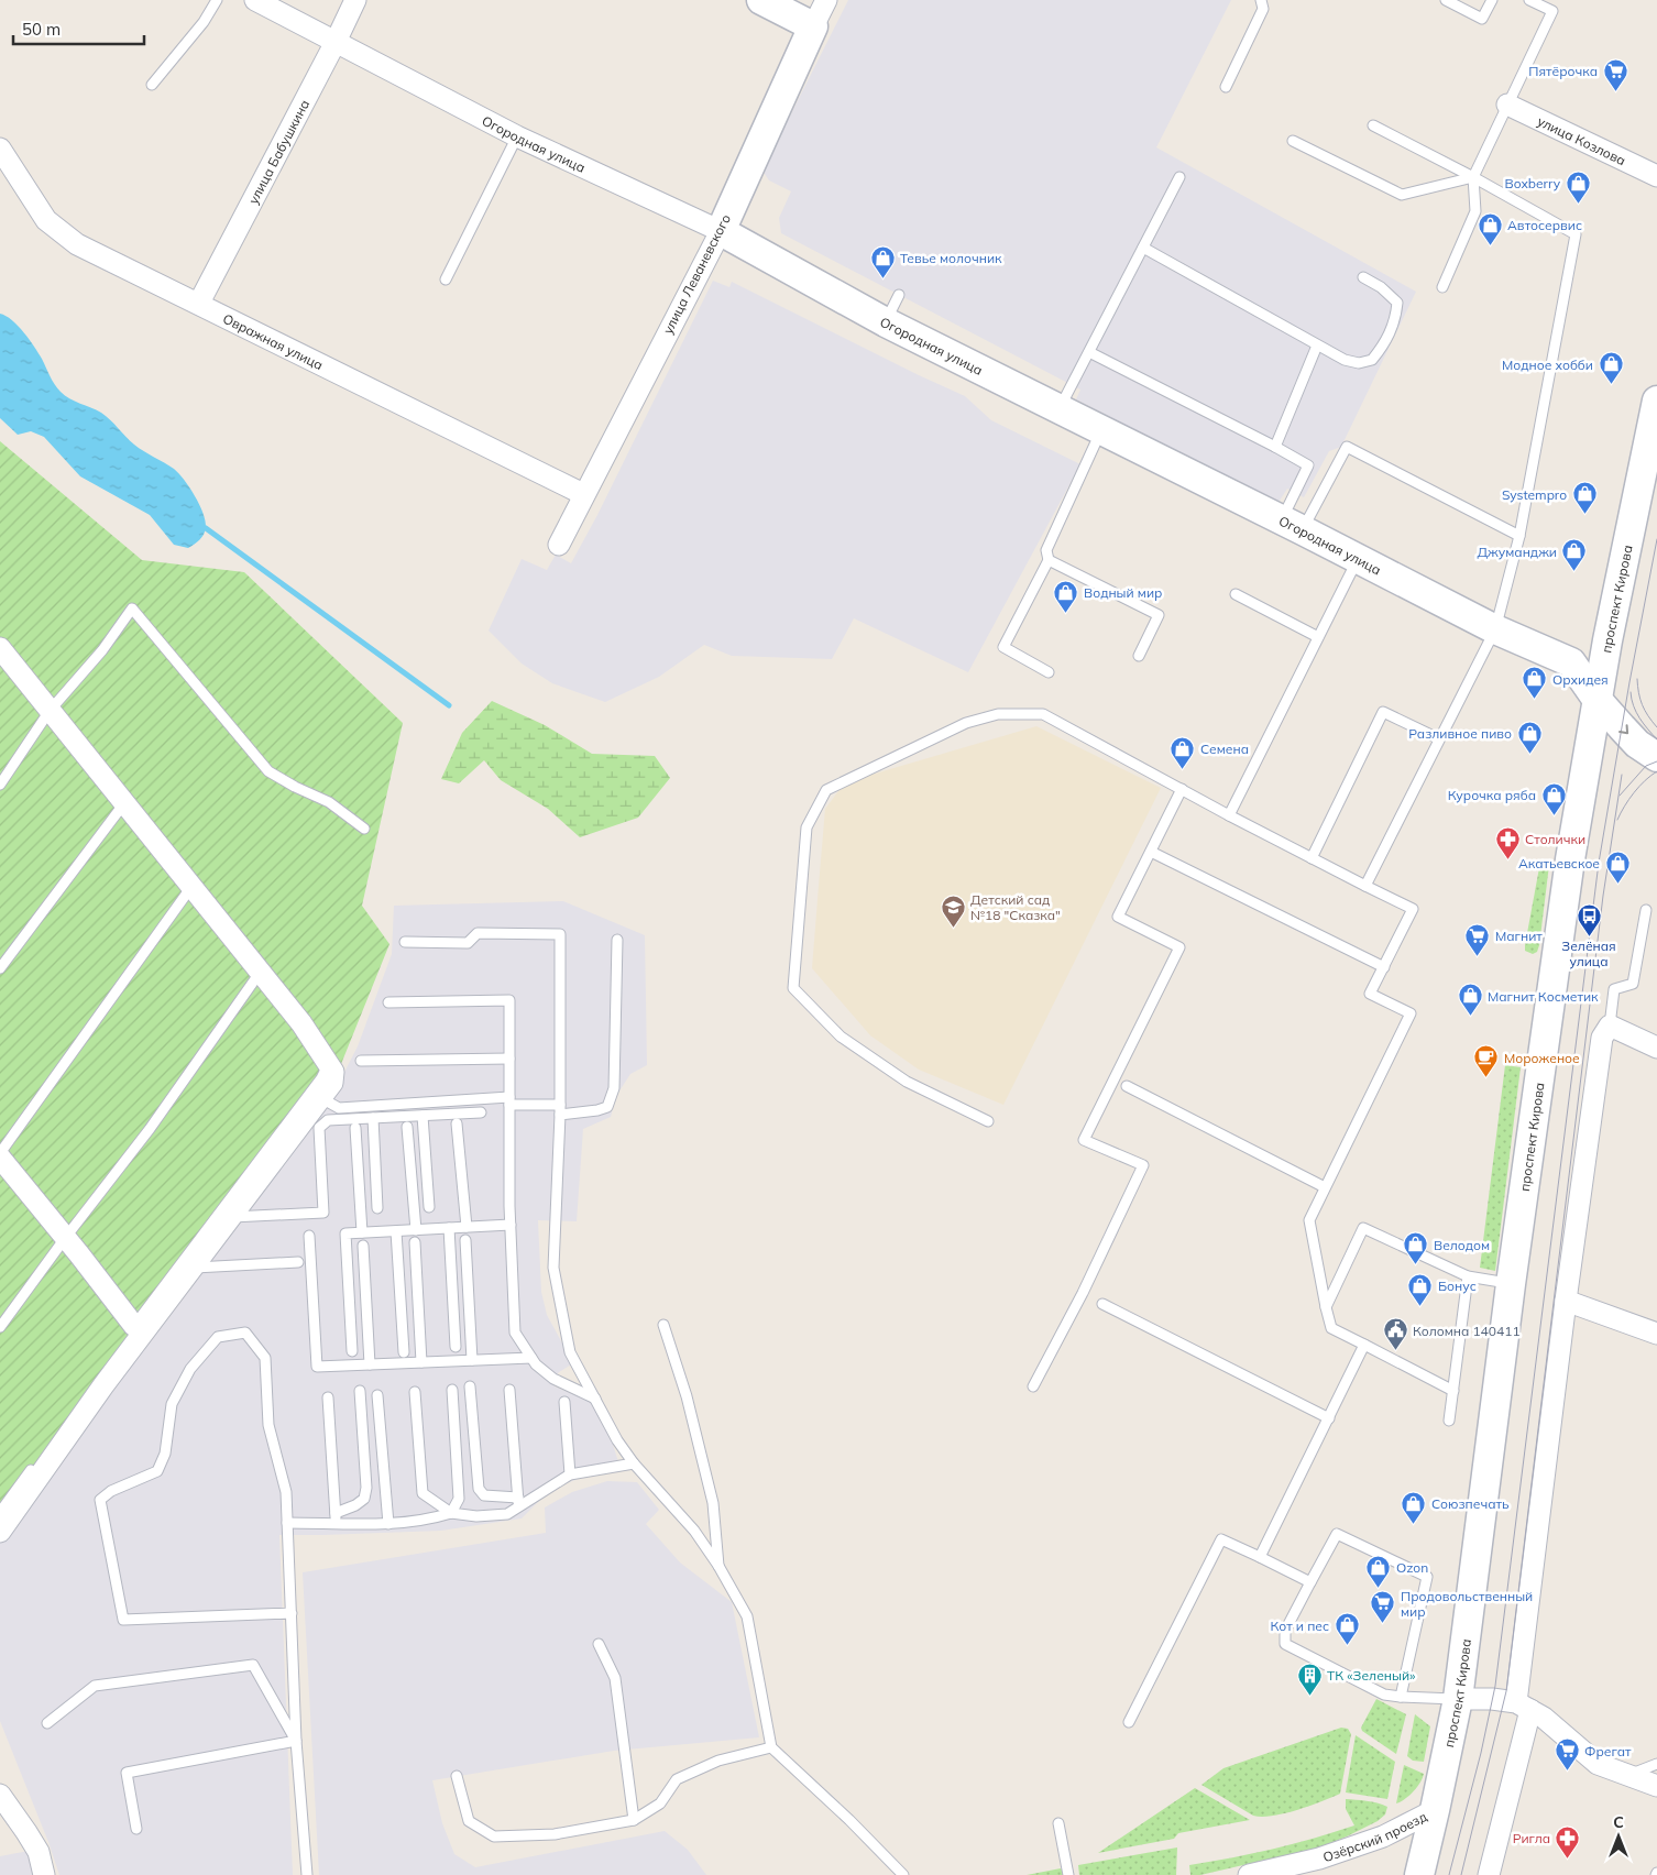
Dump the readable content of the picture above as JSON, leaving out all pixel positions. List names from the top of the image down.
{
  "streets": {
    "main road": ["Огородная улица", "улица Леваневского", "проспект Кирова"],
    "street": [
      "улица Козлова",
      "улица Бабушкина",
      "Овражная улица",
      "Озёрский проезд"
    ]
  },
  "crossings": [
    ["Огородная улица", "улица Бабушкина"],
    ["Огородная улица", "улица Леваневского"],
    ["Огородная улица", "проспект Кирова"],
    ["улица Бабушкина", "Овражная улица"],
    ["улица Леваневского", "Овражная улица"],
    ["проспект Кирова", "Озёрский проезд"]
  ],
  "places": {
    "supermarket": [
      "Пятёрочка",
      "Магнит",
      "Продовольственный мир",
      "Фрегат"
    ],
    "shop": [
      "Boxberry",
      "Автосервис",
      "Тевье молочник",
      "Модное хобби",
      "Systempro",
      "Джуманджи",
      "Водный мир",
      "Орхидея",
      "Разливное пиво",
      "Семена",
      "Курочка ряба",
      "Акатьевское",
      "Магнит Косметик",
      "Велодом",
      "Бонус",
      "Союзпечать",
      "Ozon",
      "Кот и пес"
    ],
    "pharmacy": ["Столички", "Ригла"],
    "school or university": ["Детский сад №18 \"Сказка\""],
    "bus stop": ["Зелёная улица"],
    "cafe": ["Мороженое"],
    "public building": ["Коломна 140411"],
    "building": ["ТК «Зеленый»"]
  },
  "scale_bar": "50 m",
  "north": "top"
}
